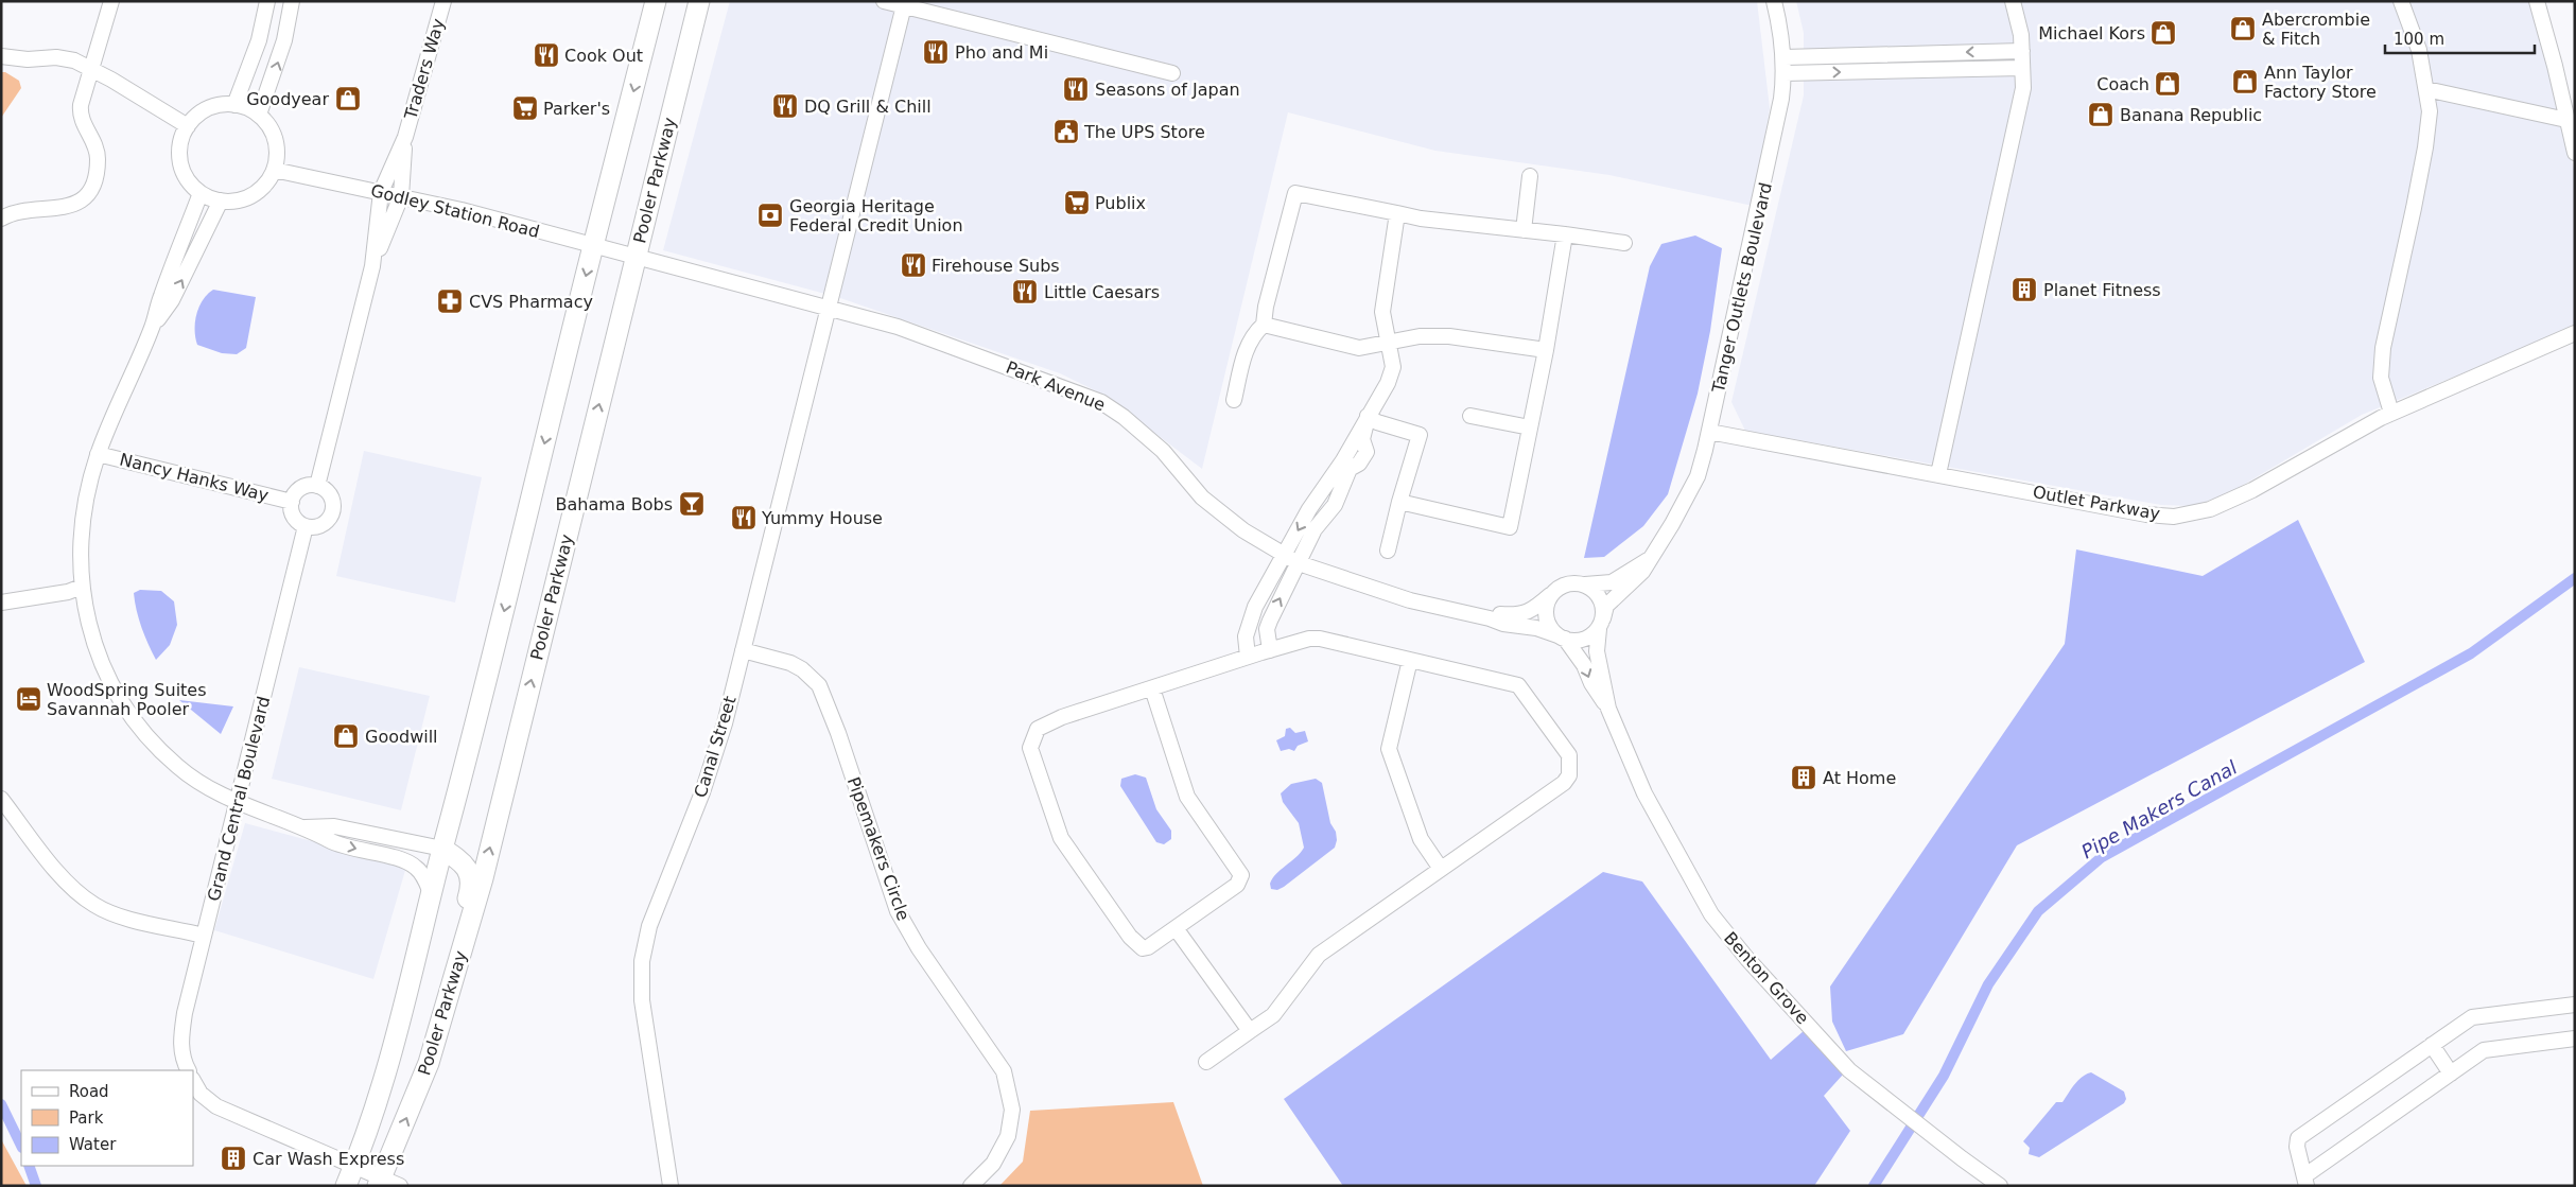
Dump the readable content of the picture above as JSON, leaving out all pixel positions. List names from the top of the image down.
{
  "streets": {
    "main road": ["Pooler Parkway"],
    "street": [
      "Traders Way",
      "Godley Station Road",
      "Tanger Outlets Boulevard",
      "Park Avenue",
      "Nancy Hanks Way",
      "Outlet Parkway",
      "Canal Street",
      "Grand Central Boulevard",
      "Pipemakers Circle",
      "Benton Grove"
    ]
  },
  "crossings": [
    ["Traders Way", "Godley Station Road"],
    ["Pooler Parkway", "Godley Station Road"],
    ["Pooler Parkway", "Park Avenue"],
    ["Godley Station Road", "Park Avenue"],
    ["Tanger Outlets Boulevard", "Park Avenue"],
    ["Tanger Outlets Boulevard", "Outlet Parkway"],
    ["Tanger Outlets Boulevard", "Benton Grove"],
    ["Park Avenue", "Canal Street"],
    ["Park Avenue", "Benton Grove"],
    ["Nancy Hanks Way", "Grand Central Boulevard"],
    ["Canal Street", "Pipemakers Circle"]
  ],
  "water": ["Pipe Makers Canal"],
  "places": {
    "shop": [
      "Abercrombie & Fitch",
      "Michael Kors",
      "Ann Taylor Factory Store",
      "Coach",
      "Goodyear",
      "Banana Republic",
      "Goodwill"
    ],
    "restaurant": [
      "Pho and Mi",
      "Cook Out",
      "Seasons of Japan",
      "DQ Grill & Chill",
      "Firehouse Subs",
      "Little Caesars",
      "Yummy House"
    ],
    "supermarket": ["Parker's", "Publix"],
    "public building": ["The UPS Store"],
    "bank": ["Georgia Heritage Federal Credit Union"],
    "building": ["Planet Fitness", "At Home", "Car Wash Express"],
    "pharmacy": ["CVS Pharmacy"],
    "bar": ["Bahama Bobs"],
    "hotel": ["WoodSpring Suites Savannah Pooler"]
  },
  "legend": ["Road", "Park", "Water"],
  "scale_bar": "100 m"
}
